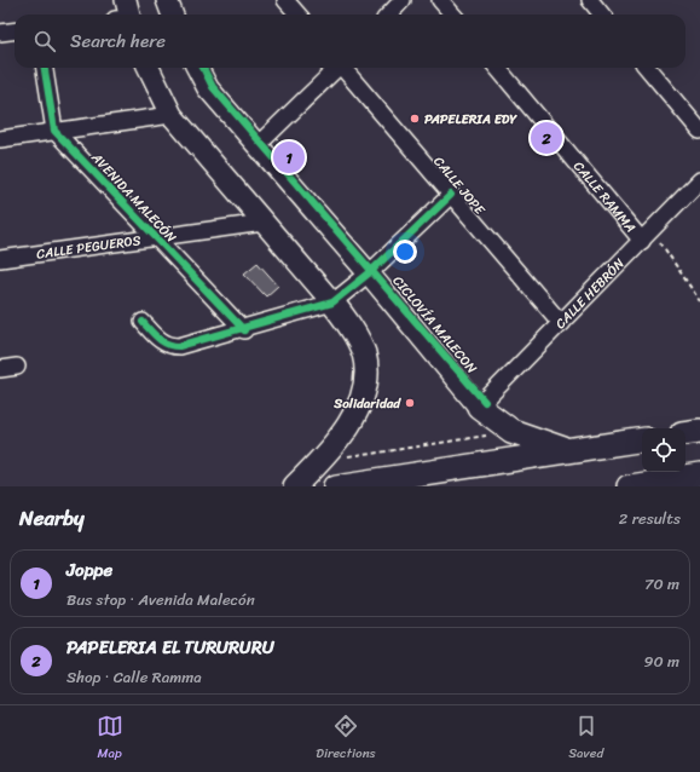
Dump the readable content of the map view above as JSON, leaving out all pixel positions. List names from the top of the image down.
{
  "streets": {
    "street": [
      "CALLE JOPE",
      "CALLE RAMMA",
      "AVENIDA MALECÓN",
      "CALLE PEGUEROS",
      "CALLE HEBRÓN"
    ],
    "cycle path": ["CICLOVÍA MALECON"]
  },
  "crossings": [
    ["CALLE JOPE", "CALLE HEBRÓN"],
    ["CALLE RAMMA", "CALLE HEBRÓN"],
    ["AVENIDA MALECÓN", "CALLE PEGUEROS"]
  ],
  "places": ["PAPELERIA EDY", "Solidaridad"],
  "page": {
    "search": "Search here",
    "pins": ["2", "1"],
    "heading": ["Nearby", "2 results"],
    "list": [
      {
        "mark": "1",
        "name": "Joppe",
        "note": "Bus stop · Avenida Malecón",
        "value": "70 m"
      },
      {
        "mark": "2",
        "name": "PAPELERIA EL TURURURU",
        "note": "Shop · Calle Ramma",
        "value": "90 m"
      }
    ],
    "nav": ["Map", "Directions", "Saved"]
  }
}
